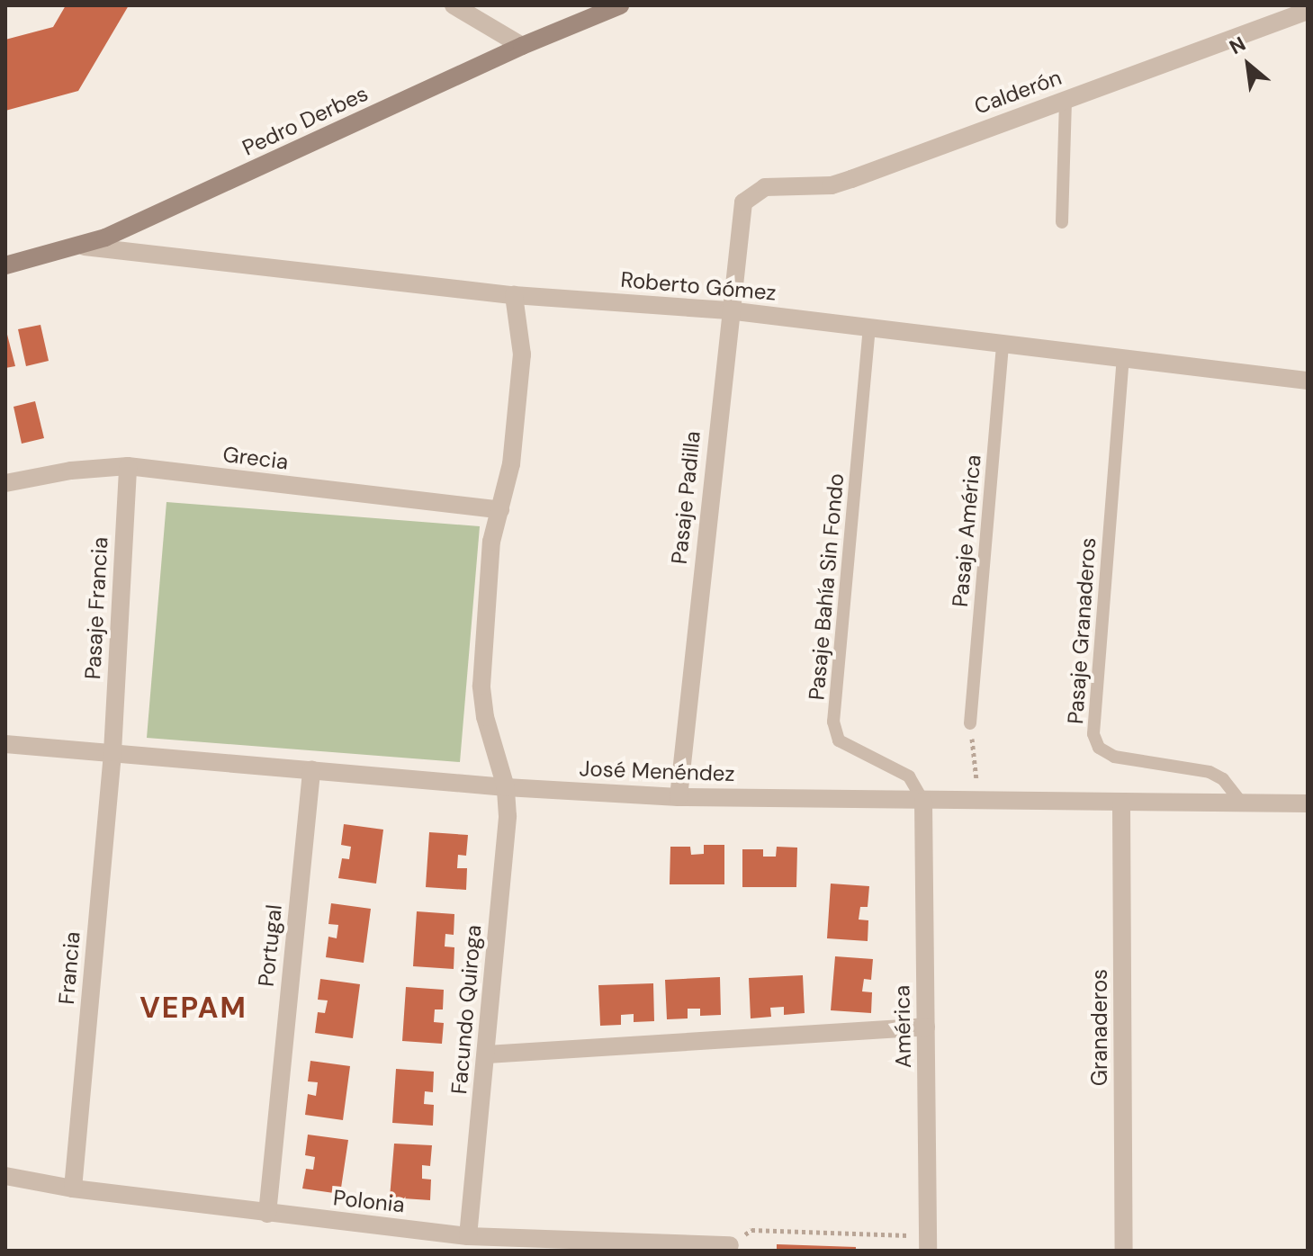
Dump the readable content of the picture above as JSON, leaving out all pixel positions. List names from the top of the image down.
{
  "streets": {
    "main road": ["Pedro Derbes"],
    "street": [
      "Calderón",
      "Roberto Gómez",
      "Grecia",
      "Pasaje Padilla",
      "Pasaje Francia",
      "José Menéndez",
      "Portugal",
      "Francia",
      "Facundo Quiroga",
      "América",
      "Granaderos",
      "Polonia"
    ],
    "lane": ["Pasaje América", "Pasaje Bahía Sin Fondo", "Pasaje Granaderos"]
  },
  "crossings": [
    ["Calderón", "Pasaje Padilla"],
    ["Pedro Derbes", "Roberto Gómez"],
    ["Roberto Gómez", "Pasaje Padilla"],
    ["Roberto Gómez", "Pasaje América"],
    ["Roberto Gómez", "Pasaje Bahía Sin Fondo"],
    ["Roberto Gómez", "Pasaje Granaderos"],
    ["Roberto Gómez", "Facundo Quiroga"],
    ["Grecia", "Pasaje Francia"],
    ["Grecia", "Facundo Quiroga"],
    ["Pasaje Padilla", "José Menéndez"],
    ["Pasaje Bahía Sin Fondo", "José Menéndez"],
    ["Pasaje Bahía Sin Fondo", "América"],
    ["Pasaje Francia", "José Menéndez"],
    ["Pasaje Francia", "Francia"],
    ["Pasaje Granaderos", "José Menéndez"],
    ["José Menéndez", "Portugal"],
    ["José Menéndez", "Francia"],
    ["José Menéndez", "Facundo Quiroga"],
    ["José Menéndez", "América"],
    ["José Menéndez", "Granaderos"],
    ["Portugal", "Polonia"],
    ["Francia", "Polonia"],
    ["Facundo Quiroga", "Polonia"]
  ],
  "districts": ["VEPAM"],
  "north": "top left"
}
